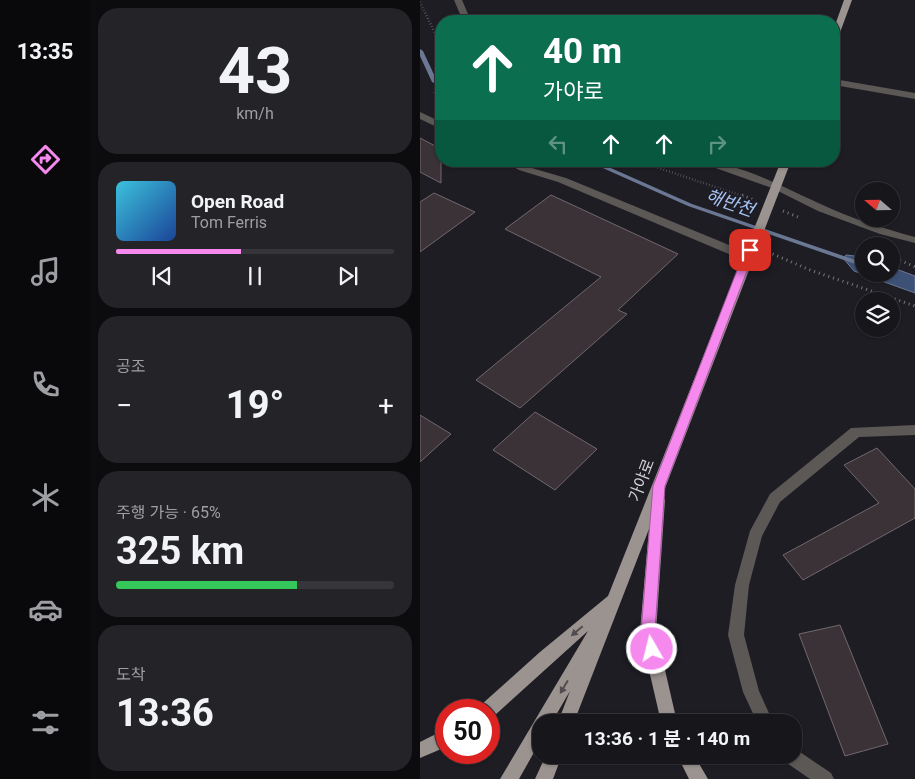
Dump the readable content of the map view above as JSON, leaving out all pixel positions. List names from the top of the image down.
{
  "streets": {
    "main road": ["가야로"]
  },
  "water": ["해반천"],
  "north": "left",
  "page": {
    "tabs": "13:35",
    "tile": [
      ["43", "km/h"],
      "공조",
      ["주행 가능 · 65%", "325 km"],
      ["도착", "13:36"]
    ],
    "turn": ["40 m", "가야로"],
    "song": ["Open Road", "Tom Ferris"],
    "heat": ["−", "19°", "+"],
    "limit": "50",
    "trip": "13:36 · 1 분 · 140 m"
  }
}
